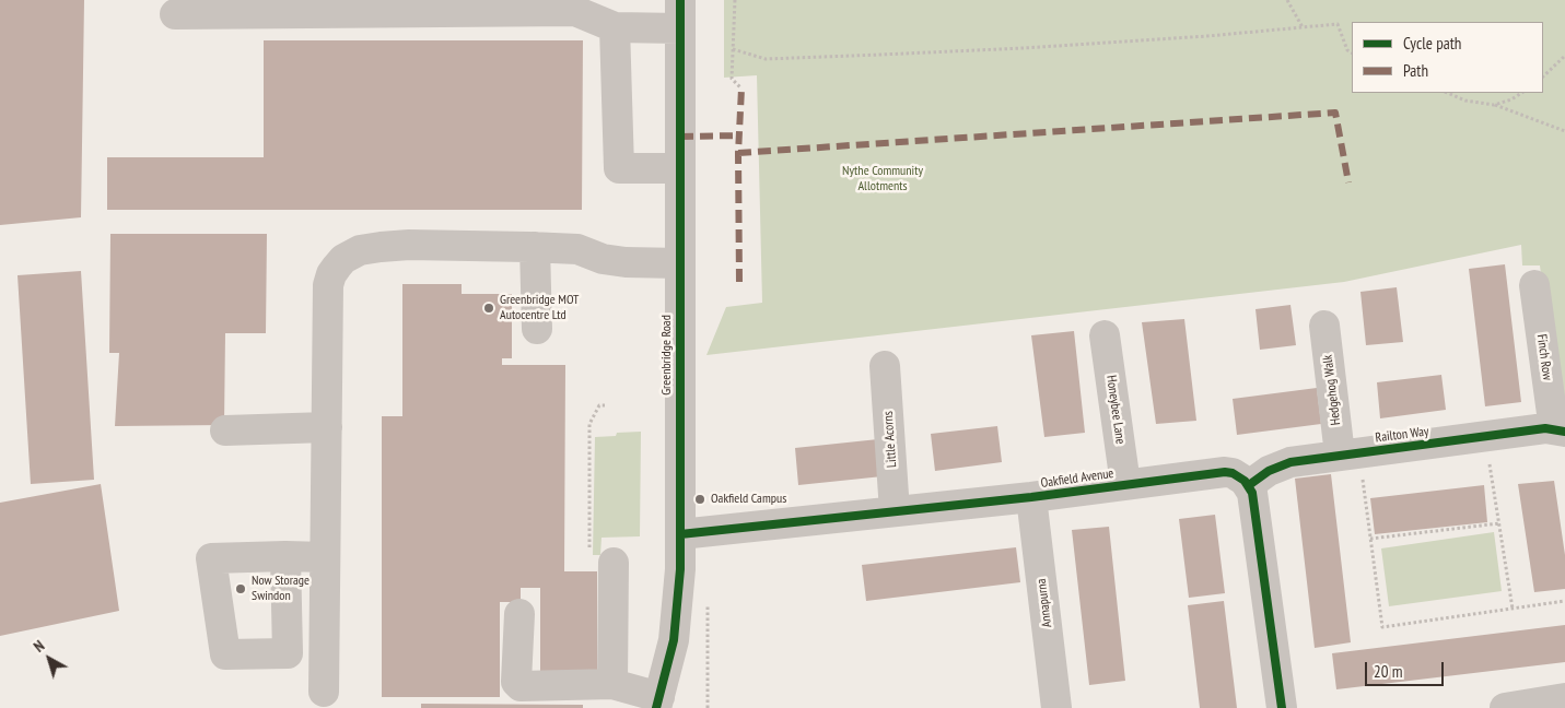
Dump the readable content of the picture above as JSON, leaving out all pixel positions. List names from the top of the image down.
{
  "streets": {
    "street": [
      "Greenbridge Road",
      "Finch Row",
      "Hedgehog Walk",
      "Honeybee Lane",
      "Railton Way",
      "Little Acorns",
      "Oakfield Avenue",
      "Annapurna"
    ]
  },
  "crossings": [
    ["Greenbridge Road", "Oakfield Avenue"],
    ["Finch Row", "Railton Way"],
    ["Hedgehog Walk", "Railton Way"],
    ["Honeybee Lane", "Oakfield Avenue"],
    ["Railton Way", "Oakfield Avenue"],
    ["Little Acorns", "Oakfield Avenue"],
    ["Oakfield Avenue", "Annapurna"]
  ],
  "parks": ["Nythe Community Allotments"],
  "places": ["Greenbridge MOT Autocentre Ltd", "Oakfield Campus", "Now Storage Swindon"],
  "legend": ["Cycle path", "Path"],
  "scale_bar": "20 m",
  "north": "top left"
}
